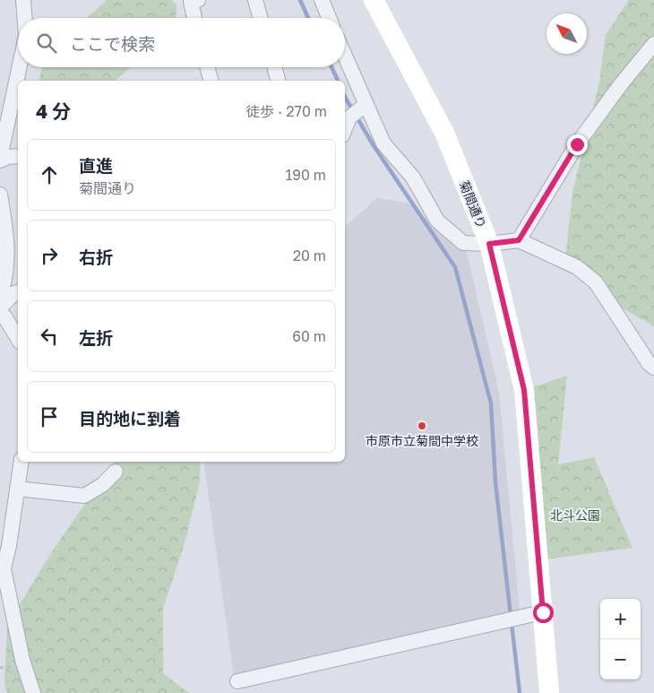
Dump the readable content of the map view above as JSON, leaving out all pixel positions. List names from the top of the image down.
{
  "streets": {
    "street": ["菊間通り"]
  },
  "parks": ["北斗公園"],
  "places": ["市原市立菊間中学校"],
  "north": "top left",
  "page": {
    "search": "ここで検索",
    "heading": ["4 分", "徒歩 · 270 m"],
    "list": [
      ["直進", "菊間通り", "190 m"],
      ["右折", "20 m"],
      ["左折", "60 m"],
      "目的地に到着"
    ],
    "map_buttons": ["+", "−"]
  }
}
